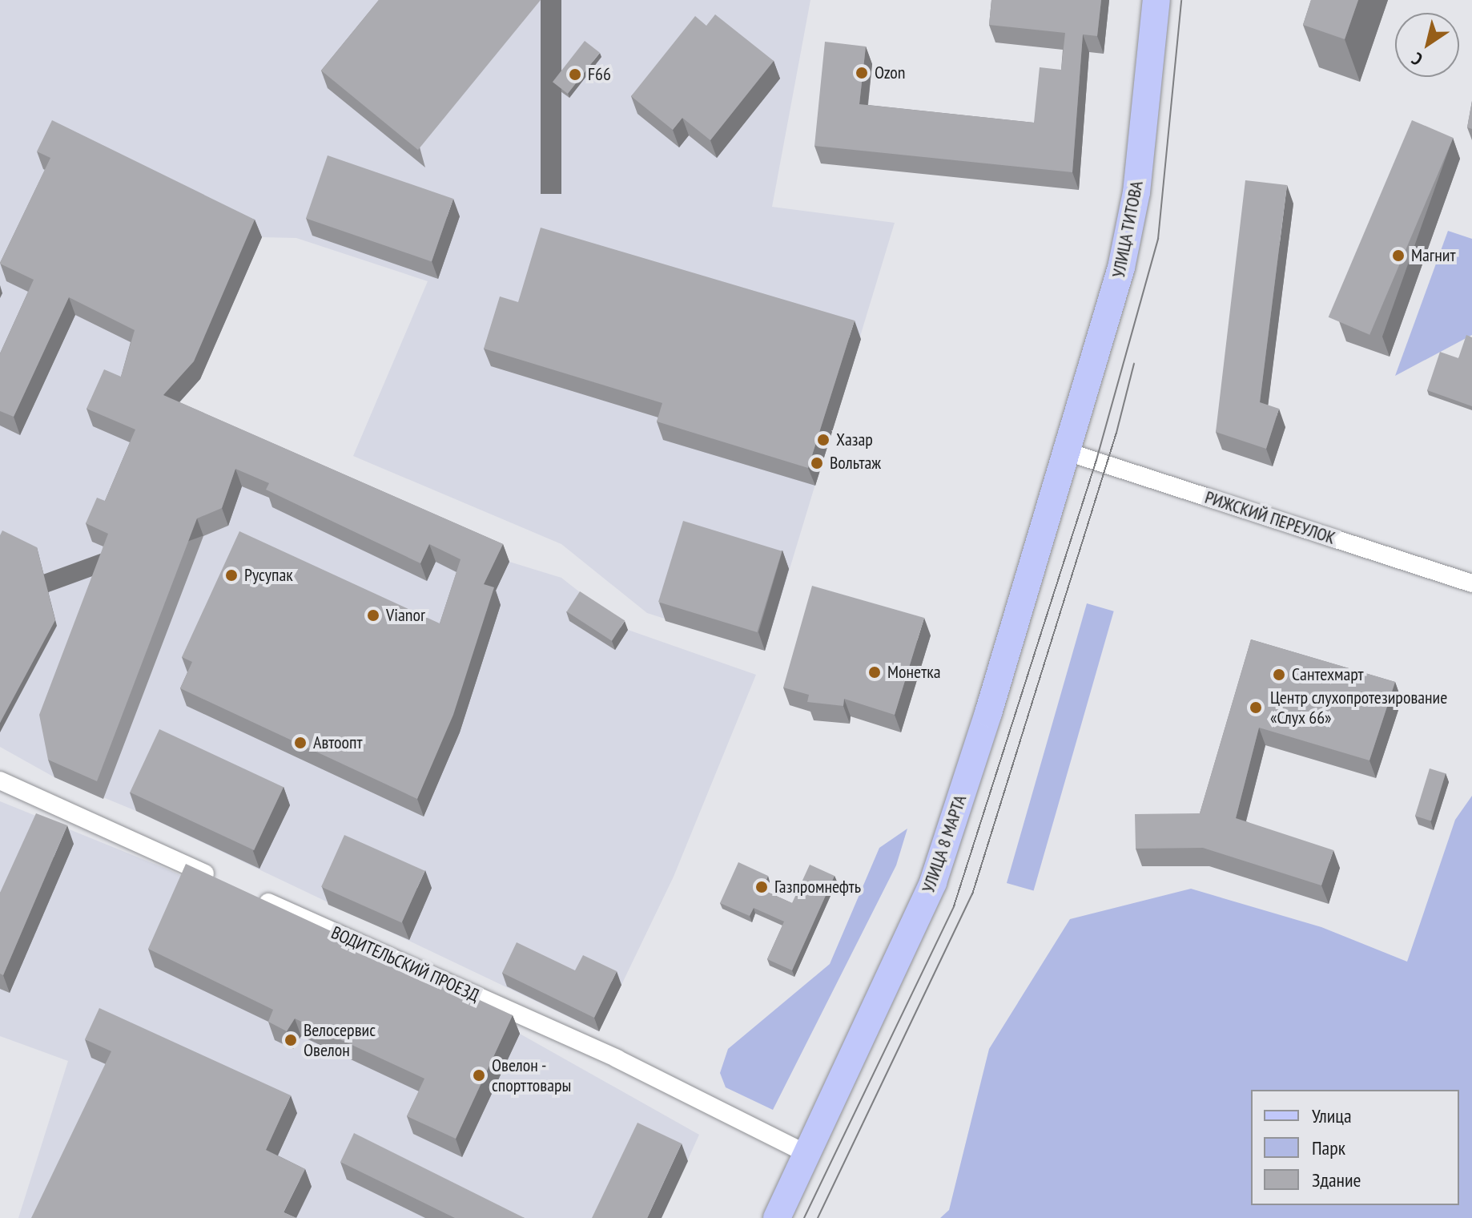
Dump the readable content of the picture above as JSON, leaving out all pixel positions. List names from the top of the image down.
{
  "streets": {
    "main road": ["УЛИЦА ТИТОВА", "УЛИЦА 8 МАРТА"],
    "street": ["РИЖСКИЙ ПЕРЕУЛОК", "ВОДИТЕЛЬСКИЙ ПРОЕЗД"]
  },
  "crossings": [
    ["УЛИЦА ТИТОВА", "РИЖСКИЙ ПЕРЕУЛОК"],
    ["УЛИЦА ТИТОВА", "УЛИЦА 8 МАРТА"],
    ["РИЖСКИЙ ПЕРЕУЛОК", "УЛИЦА 8 МАРТА"],
    ["УЛИЦА 8 МАРТА", "ВОДИТЕЛЬСКИЙ ПРОЕЗД"]
  ],
  "places": [
    "Ozon",
    "F66",
    "Магнит",
    "Хазар",
    "Вольтаж",
    "Русупак",
    "Vianor",
    "Монетка",
    "Сантехмарт",
    "Центр слухопротезирование «Слух 66»",
    "Автоопт",
    "Газпромнефть",
    "Велосервис Овелон",
    "Овелон - спорттовары"
  ],
  "legend": ["Улица", "Парк", "Здание"],
  "north": "bottom left"
}
